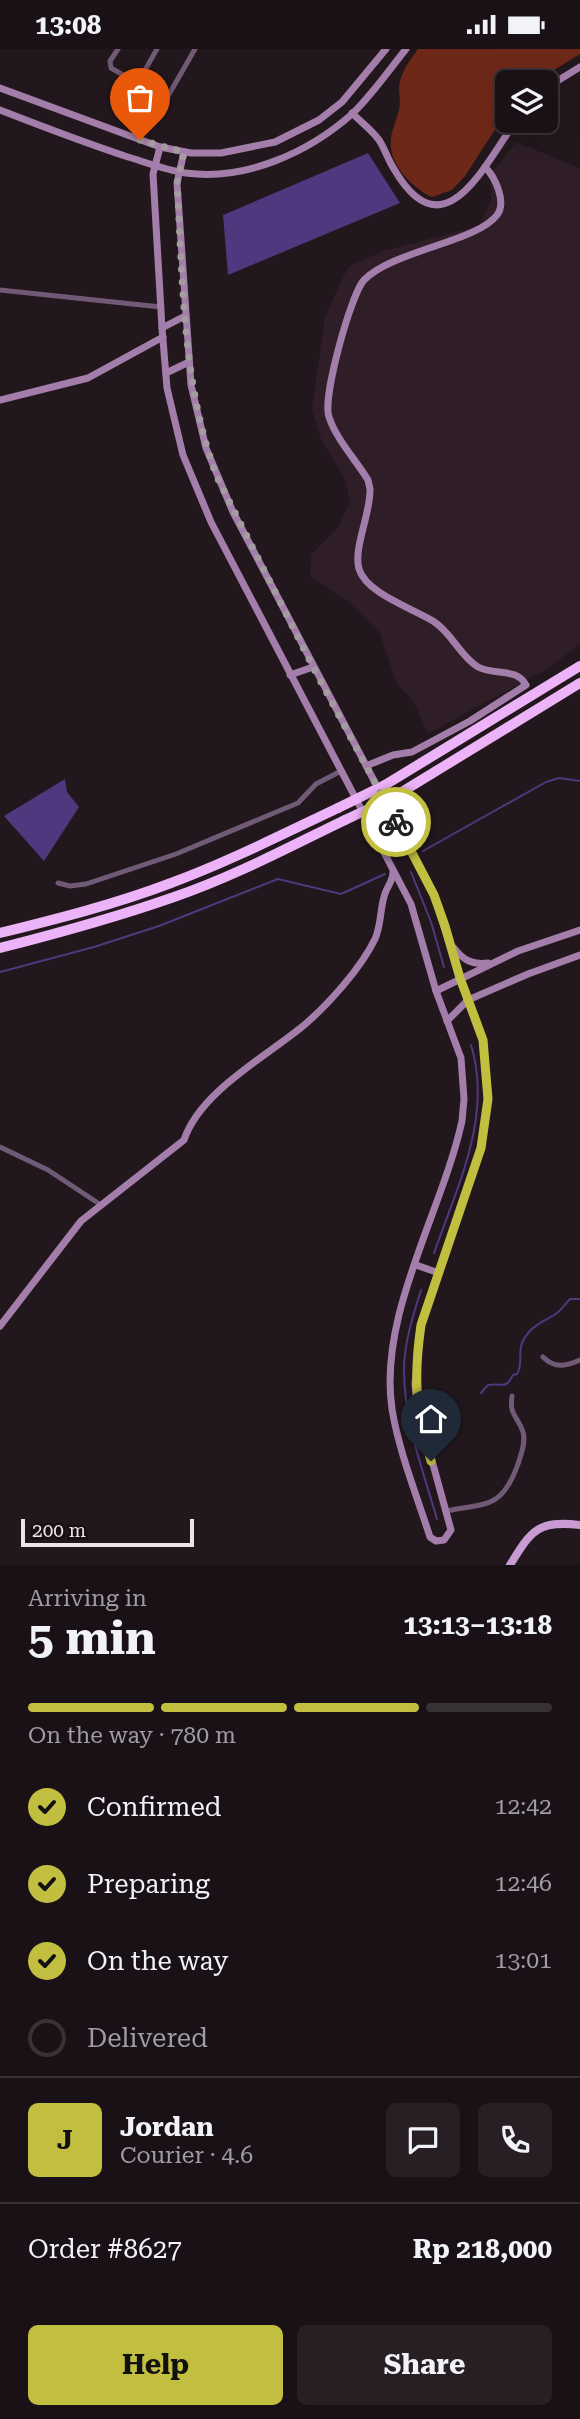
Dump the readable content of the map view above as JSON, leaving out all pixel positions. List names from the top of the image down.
{
  "scale_bar": "200 m",
  "page": {
    "status": "13:08",
    "scale": "200 m",
    "heading": ["5 min", "Arriving in", "13:13–13:18"],
    "panel": [
      "Jordan",
      "Courier · 4.6",
      "Order #8627",
      "Rp 218,000"
    ],
    "bar": "On the way · 780 m",
    "list": [
      ["Confirmed", "12:42"],
      ["Preparing", "12:46"],
      ["On the way", "13:01"],
      "Delivered"
    ],
    "round": "J",
    "buttons": ["Help", "Share"]
  }
}
